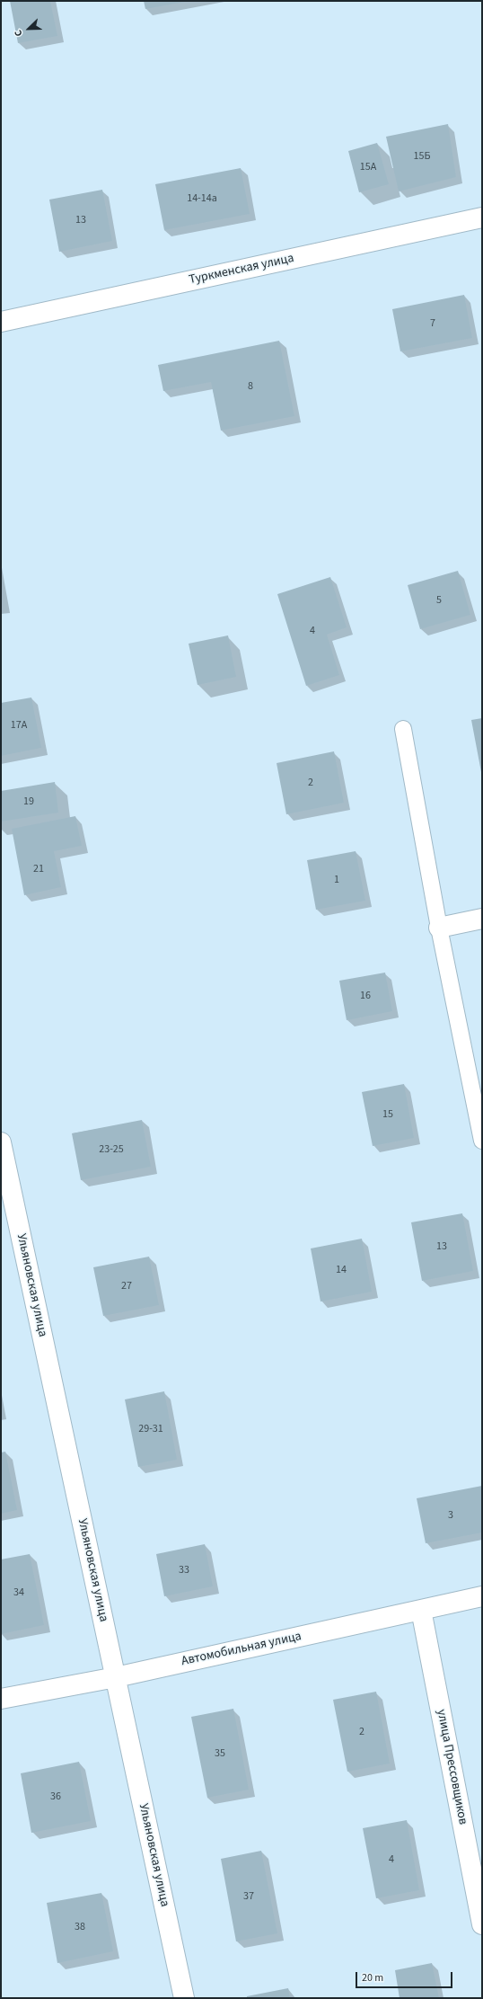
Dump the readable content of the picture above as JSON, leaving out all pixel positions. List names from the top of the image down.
{
  "streets": {
    "street": [
      "Туркменская улица",
      "Ульяновская улица",
      "Автомобильная улица",
      "улица Прессовщиков"
    ]
  },
  "crossings": [
    ["Ульяновская улица", "Автомобильная улица"],
    ["Автомобильная улица", "улица Прессовщиков"]
  ],
  "house_numbers": [
    "15Б",
    "15А",
    "14-14а",
    "13",
    "7",
    "8",
    "5",
    "4",
    "17А",
    "2",
    "19",
    "21",
    "1",
    "16",
    "15",
    "23-25",
    "13",
    "14",
    "27",
    "29-31",
    "3",
    "33",
    "34",
    "2",
    "35",
    "36",
    "4",
    "37",
    "38"
  ],
  "scale_bar": "20 m",
  "north": "bottom left"
}
